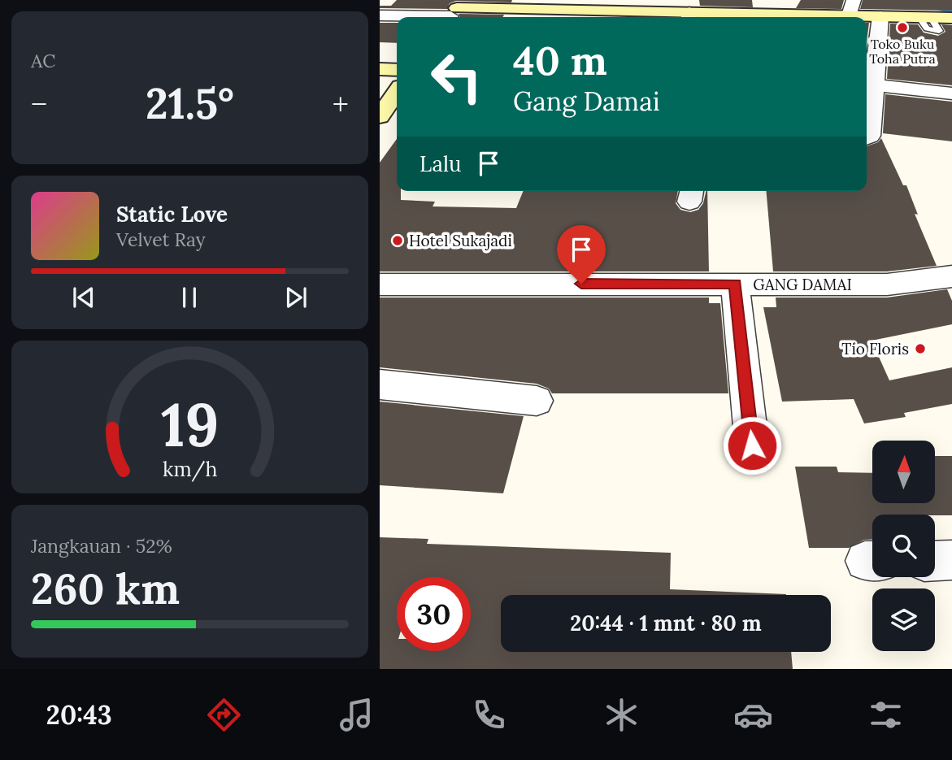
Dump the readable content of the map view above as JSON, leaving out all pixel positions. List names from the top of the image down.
{
  "streets": {
    "street": ["GANG DAMAI"]
  },
  "places": ["Toko Buku Toha Putra", "Hotel Sukajadi", "Tio Floris"],
  "north": "top",
  "page": {
    "tile": [
      "AC",
      ["Jangkauan · 52%", "260 km"]
    ],
    "turn": ["40 m", "Gang Damai"],
    "heat": ["−", "21.5°", "+"],
    "then": "Lalu",
    "song": ["Static Love", "Velvet Ray"],
    "limit": "30",
    "trip": "20:44 · 1 mnt · 80 m",
    "tabs": "20:43",
    "gauge": ["19", "km/h"]
  }
}
